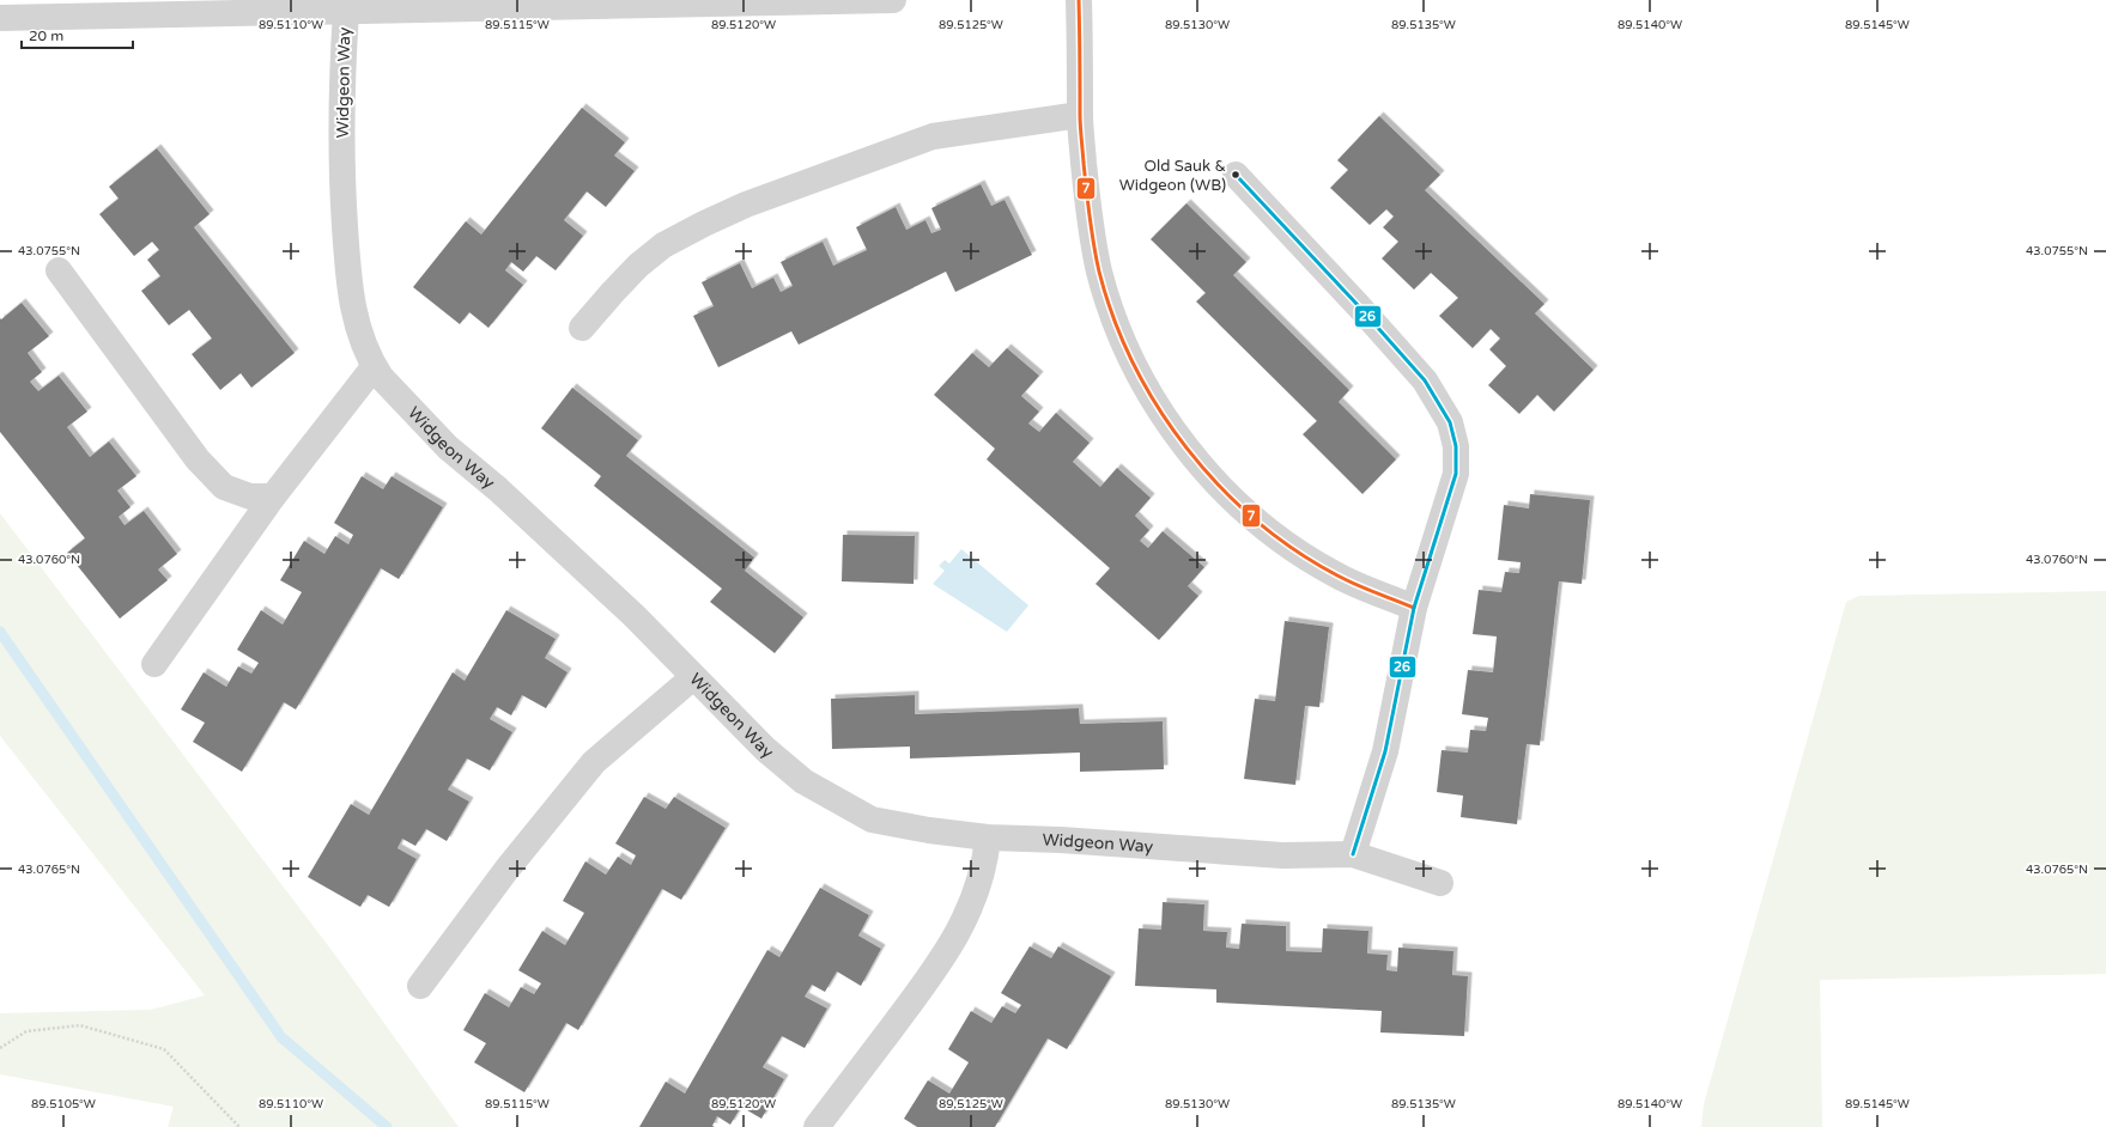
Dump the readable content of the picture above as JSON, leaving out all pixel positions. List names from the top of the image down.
{
  "streets": {
    "street": ["Widgeon Way"]
  },
  "places": ["Old Sauk & Widgeon (WB)"],
  "lines": ["transit line 7", "transit line 26"],
  "scale_bar": "20 m",
  "coordinates": [
    "89.5110°W",
    "89.5115°W",
    "89.5120°W",
    "89.5125°W",
    "89.5130°W",
    "89.5135°W",
    "89.5140°W",
    "89.5145°W",
    "43.0755°N",
    "43.0760°N",
    "43.0765°N",
    "89.5105°W"
  ]
}
